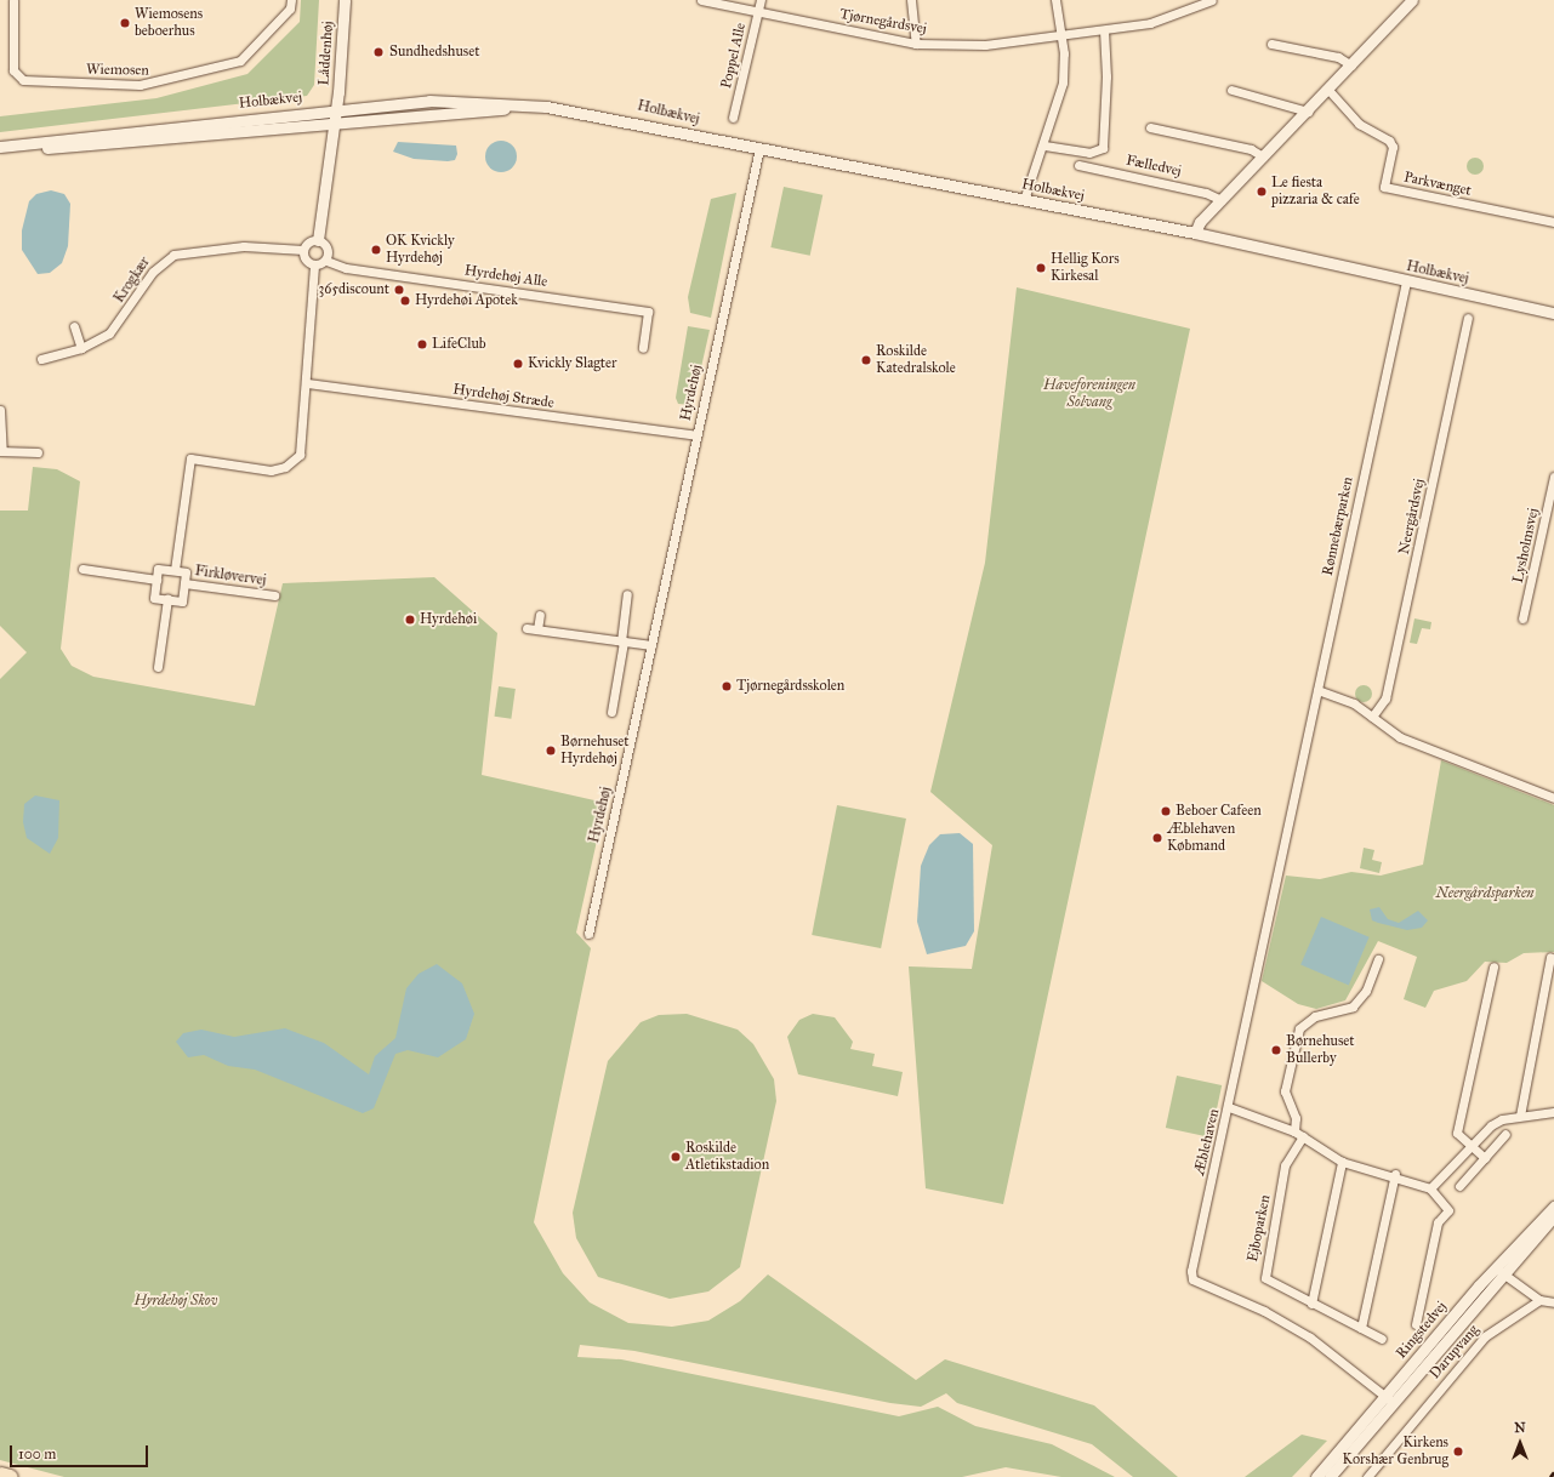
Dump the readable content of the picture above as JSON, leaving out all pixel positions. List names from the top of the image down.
{
  "streets": {
    "street": [
      "Tjørnegårdsvej",
      "Låddenhøj",
      "Poppel Alle",
      "Wiemosen",
      "Holbækvej",
      "Fælledvej",
      "Parkvænget",
      "Hyrdehøj Alle",
      "Krogkær",
      "Hyrdehøj",
      "Hyrdehøj Stræde",
      "Neergårdsvej",
      "Rønnebærparken",
      "Lysholmsvej",
      "Firkløvervej",
      "Æblehaven",
      "Ejboparken",
      "Ringstedvej",
      "Darupvang"
    ]
  },
  "crossings": [
    ["Tjørnegårdsvej", "Poppel Alle"],
    ["Låddenhøj", "Holbækvej"],
    ["Holbækvej", "Hyrdehøj"],
    ["Holbækvej", "Rønnebærparken"],
    ["Hyrdehøj Alle", "Krogkær"],
    ["Hyrdehøj", "Hyrdehøj Stræde"],
    ["Hyrdehøj Stræde", "Firkløvervej"],
    ["Rønnebærparken", "Æblehaven"],
    ["Æblehaven", "Ringstedvej"]
  ],
  "parks": ["Haveforeningen Solvang", "Neergårdsparken", "Hyrdehøj Skov"],
  "places": [
    "Wiemosens beboerhus",
    "Sundhedshuset",
    "Le fiesta pizzaria & cafe",
    "OK Kvickly Hyrdehøj",
    "Hellig Kors Kirkesal",
    "365discount",
    "Hyrdehøi Apotek",
    "LifeClub",
    "Roskilde Katedralskole",
    "Kvickly Slagter",
    "Hyrdehøi",
    "Tjørnegårdsskolen",
    "Børnehuset Hyrdehøj",
    "Beboer Cafeen",
    "Æblehaven Købmand",
    "Børnehuset Bullerby",
    "Roskilde Atletikstadion",
    "Kirkens Korshær Genbrug"
  ],
  "scale_bar": "100 m",
  "north": "top"
}
